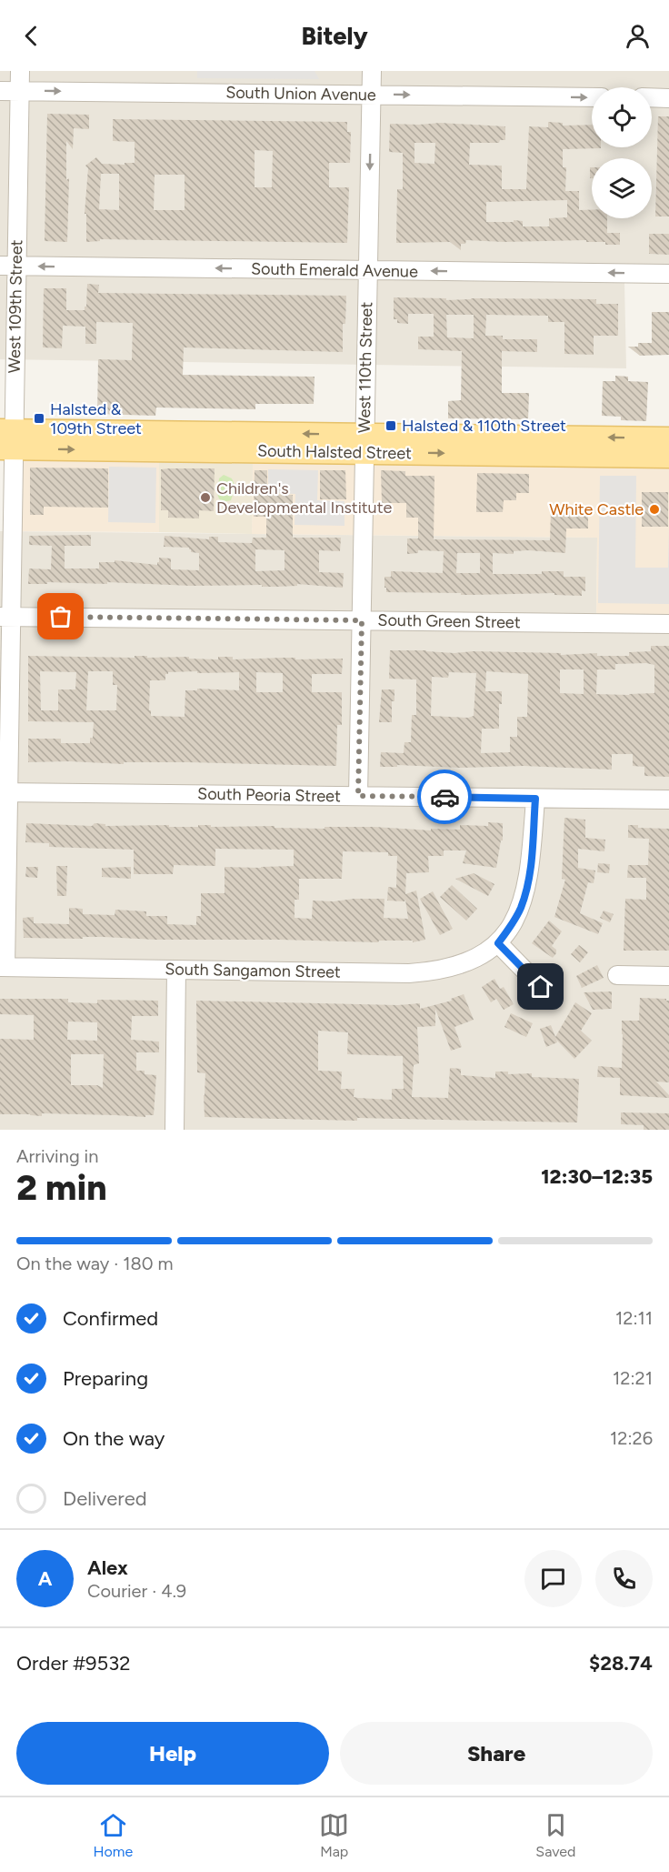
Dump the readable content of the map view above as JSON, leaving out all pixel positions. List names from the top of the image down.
{
  "streets": {
    "main road": ["South Halsted Street"],
    "street": [
      "South Union Avenue",
      "South Emerald Avenue",
      "West 109th Street",
      "West 110th Street",
      "South Green Street",
      "South Peoria Street",
      "South Sangamon Street"
    ]
  },
  "crossings": [
    ["South Union Avenue", "West 109th Street"],
    ["South Union Avenue", "West 110th Street"],
    ["South Emerald Avenue", "West 109th Street"],
    ["South Emerald Avenue", "West 110th Street"],
    ["West 109th Street", "South Halsted Street"],
    ["West 109th Street", "South Green Street"],
    ["West 109th Street", "South Peoria Street"],
    ["West 109th Street", "South Sangamon Street"],
    ["West 110th Street", "South Halsted Street"],
    ["West 110th Street", "South Green Street"],
    ["West 110th Street", "South Peoria Street"],
    ["South Peoria Street", "South Sangamon Street"]
  ],
  "one_way": ["South Union Avenue", "South Emerald Avenue"],
  "places": {
    "transit": ["Halsted & 109th Street", "Halsted & 110th Street"],
    "other": ["Children's Developmental Institute", "White Castle"]
  },
  "page": {
    "header": "Bitely",
    "heading": ["2 min", "Arriving in", "12:30–12:35"],
    "panel": [
      "Alex",
      "Courier · 4.9",
      "Order #9532",
      "$28.74"
    ],
    "bar": "On the way · 180 m",
    "list": [
      ["Confirmed", "12:11"],
      ["Preparing", "12:21"],
      ["On the way", "12:26"],
      "Delivered"
    ],
    "round": "A",
    "buttons": ["Help", "Share"],
    "tabs": ["Home", "Map", "Saved"]
  }
}
